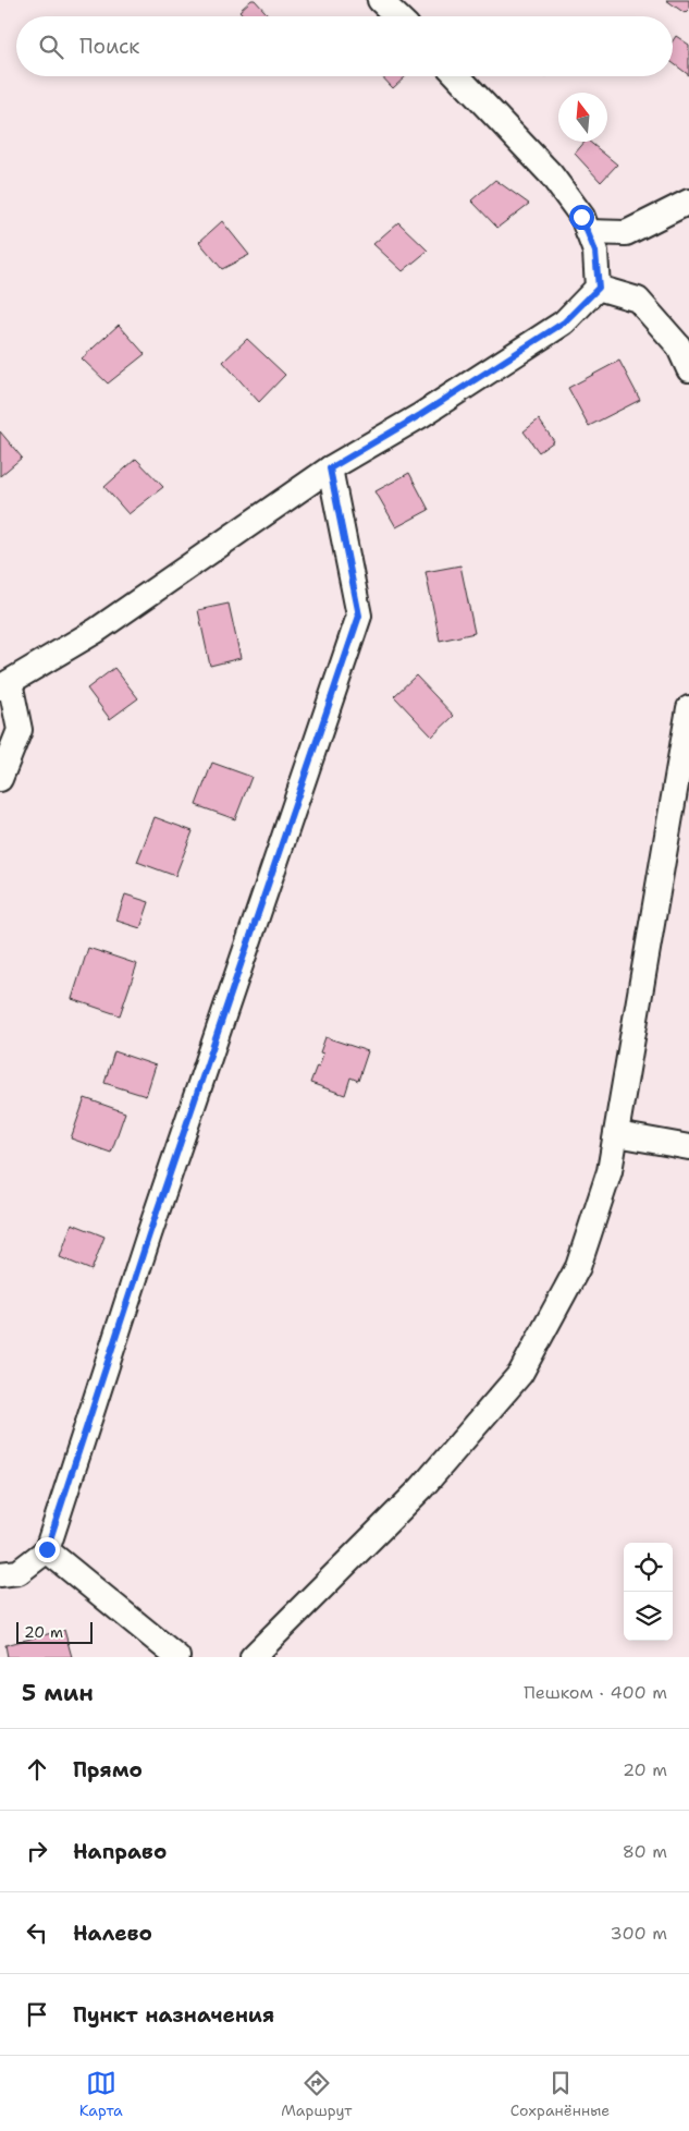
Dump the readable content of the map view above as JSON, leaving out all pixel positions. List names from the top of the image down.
{
  "scale_bar": "20 m",
  "north": "top",
  "page": {
    "search": "Поиск",
    "scale": "20 m",
    "heading": ["5 мин", "Пешком · 400 m"],
    "list": [
      ["Прямо", "20 m"],
      ["Направо", "80 m"],
      ["Налево", "300 m"],
      "Пункт назначения"
    ],
    "nav": ["Карта", "Маршрут", "Сохранённые"]
  }
}
